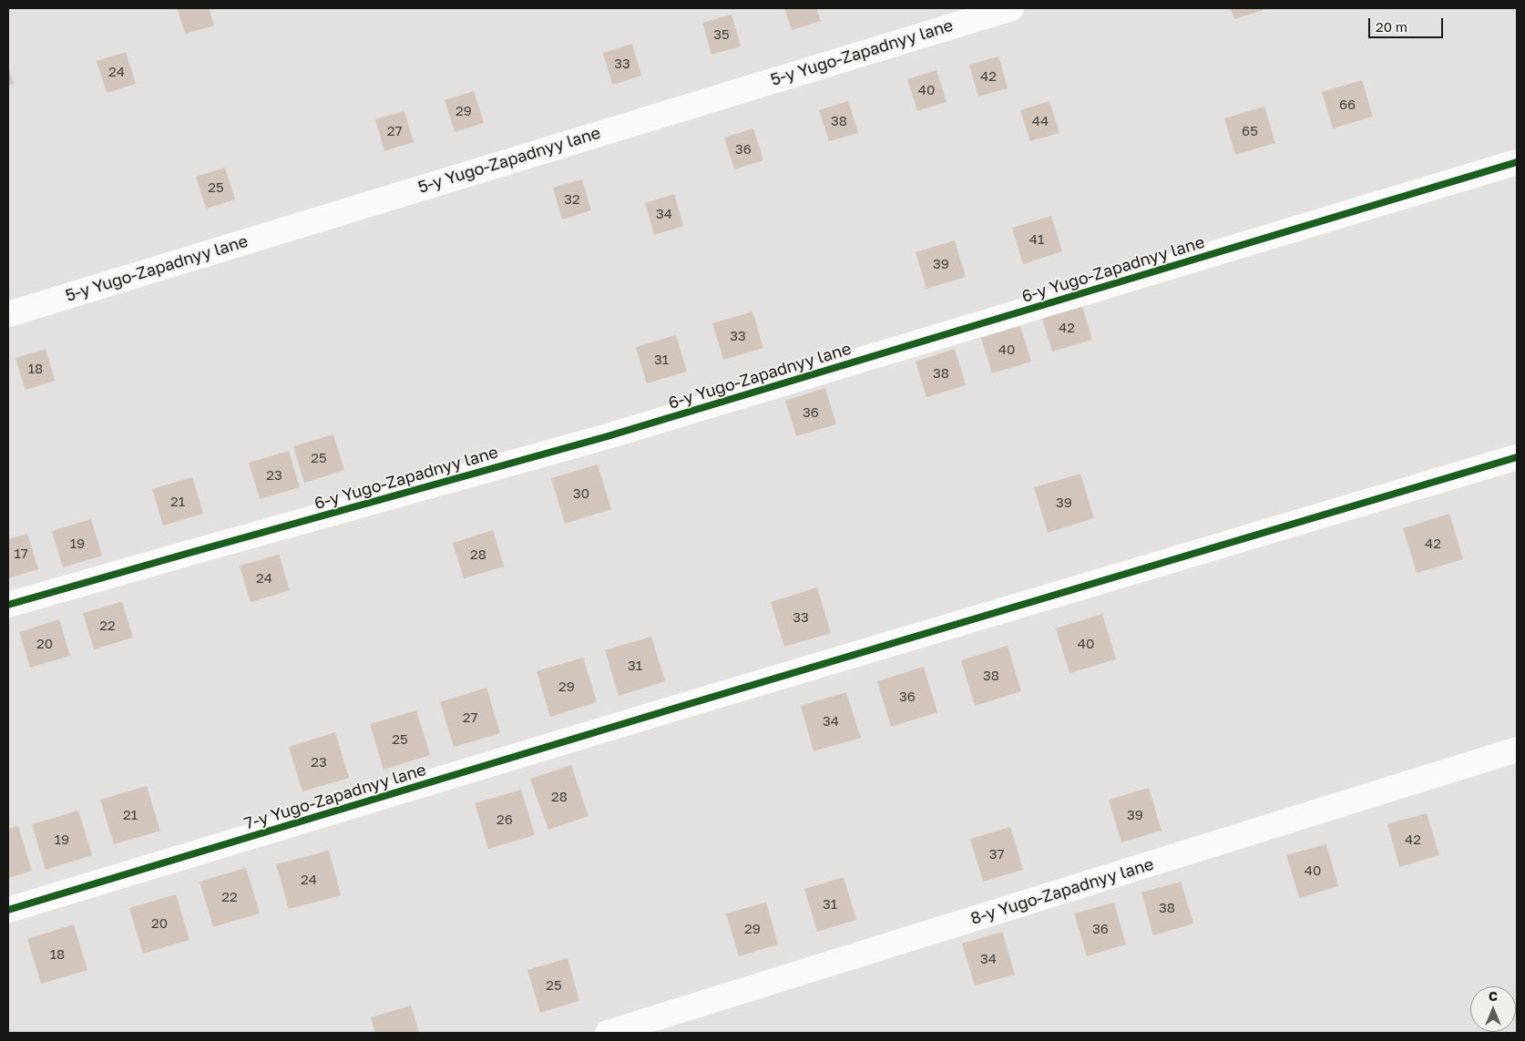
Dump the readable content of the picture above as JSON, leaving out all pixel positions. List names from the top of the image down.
{
  "streets": {
    "street": [
      "5-y Yugo-Zapadnyy lane",
      "6-y Yugo-Zapadnyy lane",
      "7-y Yugo-Zapadnyy lane",
      "8-y Yugo-Zapadnyy lane"
    ]
  },
  "house_numbers": [
    "35",
    "33",
    "24",
    "42",
    "40",
    "66",
    "29",
    "38",
    "44",
    "27",
    "65",
    "36",
    "25",
    "32",
    "34",
    "41",
    "39",
    "42",
    "33",
    "40",
    "31",
    "18",
    "38",
    "36",
    "25",
    "23",
    "30",
    "21",
    "39",
    "19",
    "42",
    "17",
    "28",
    "24",
    "33",
    "22",
    "20",
    "40",
    "31",
    "38",
    "29",
    "36",
    "27",
    "34",
    "25",
    "23",
    "28",
    "21",
    "39",
    "26",
    "19",
    "42",
    "37",
    "40",
    "24",
    "22",
    "31",
    "38",
    "20",
    "29",
    "36",
    "18",
    "34",
    "25"
  ],
  "scale_bar": "20 m",
  "north": "top"
}
